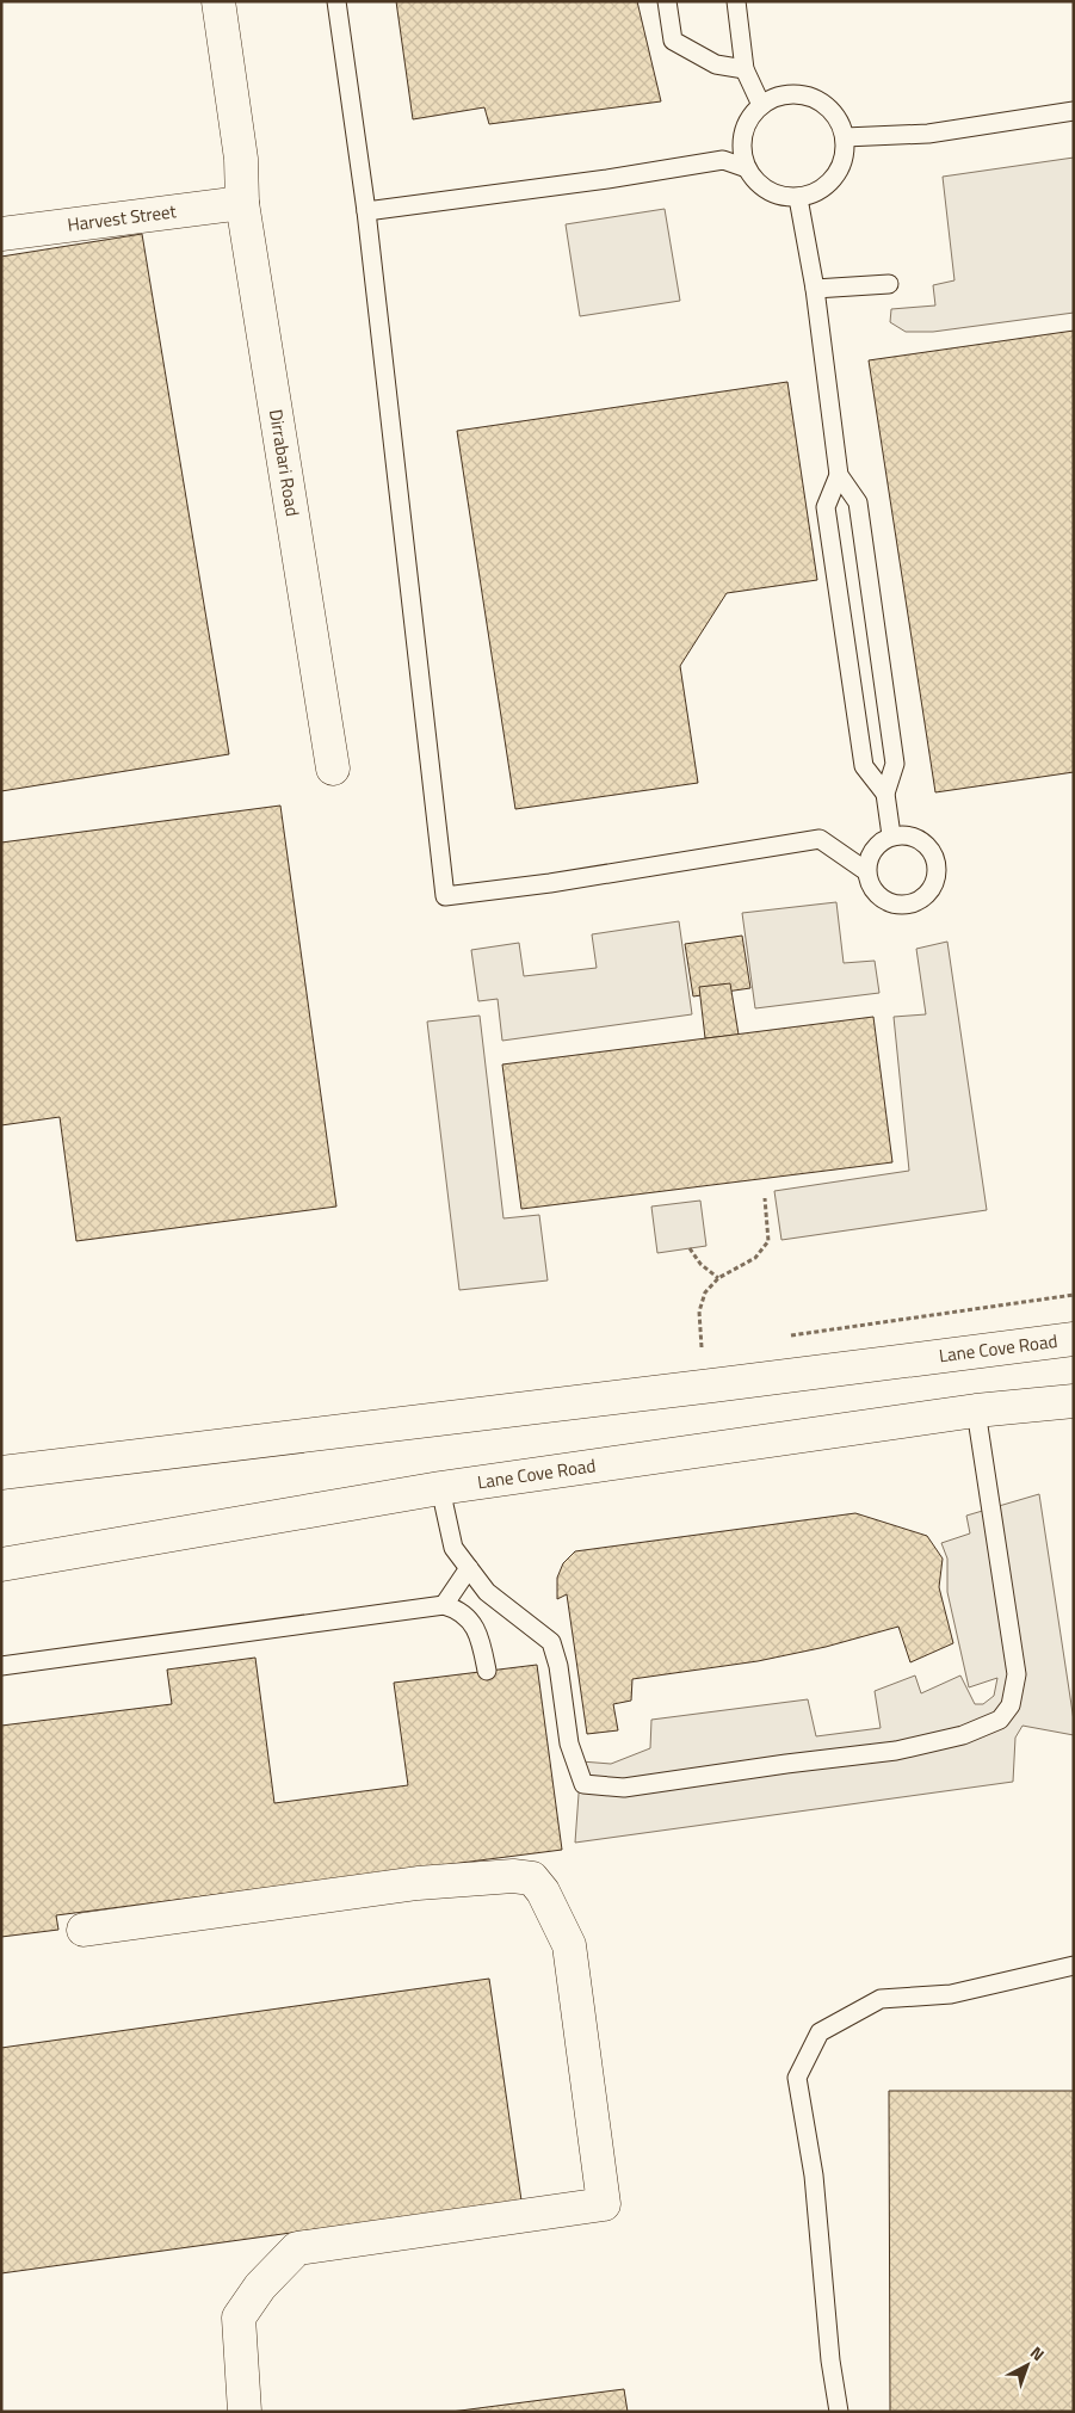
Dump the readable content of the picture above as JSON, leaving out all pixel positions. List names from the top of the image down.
{
  "streets": {
    "main road": ["Harvest Street", "Dirrabari Road", "Lane Cove Road"]
  },
  "crossings": [
    ["Harvest Street", "Dirrabari Road"]
  ],
  "north": "top right"
}
